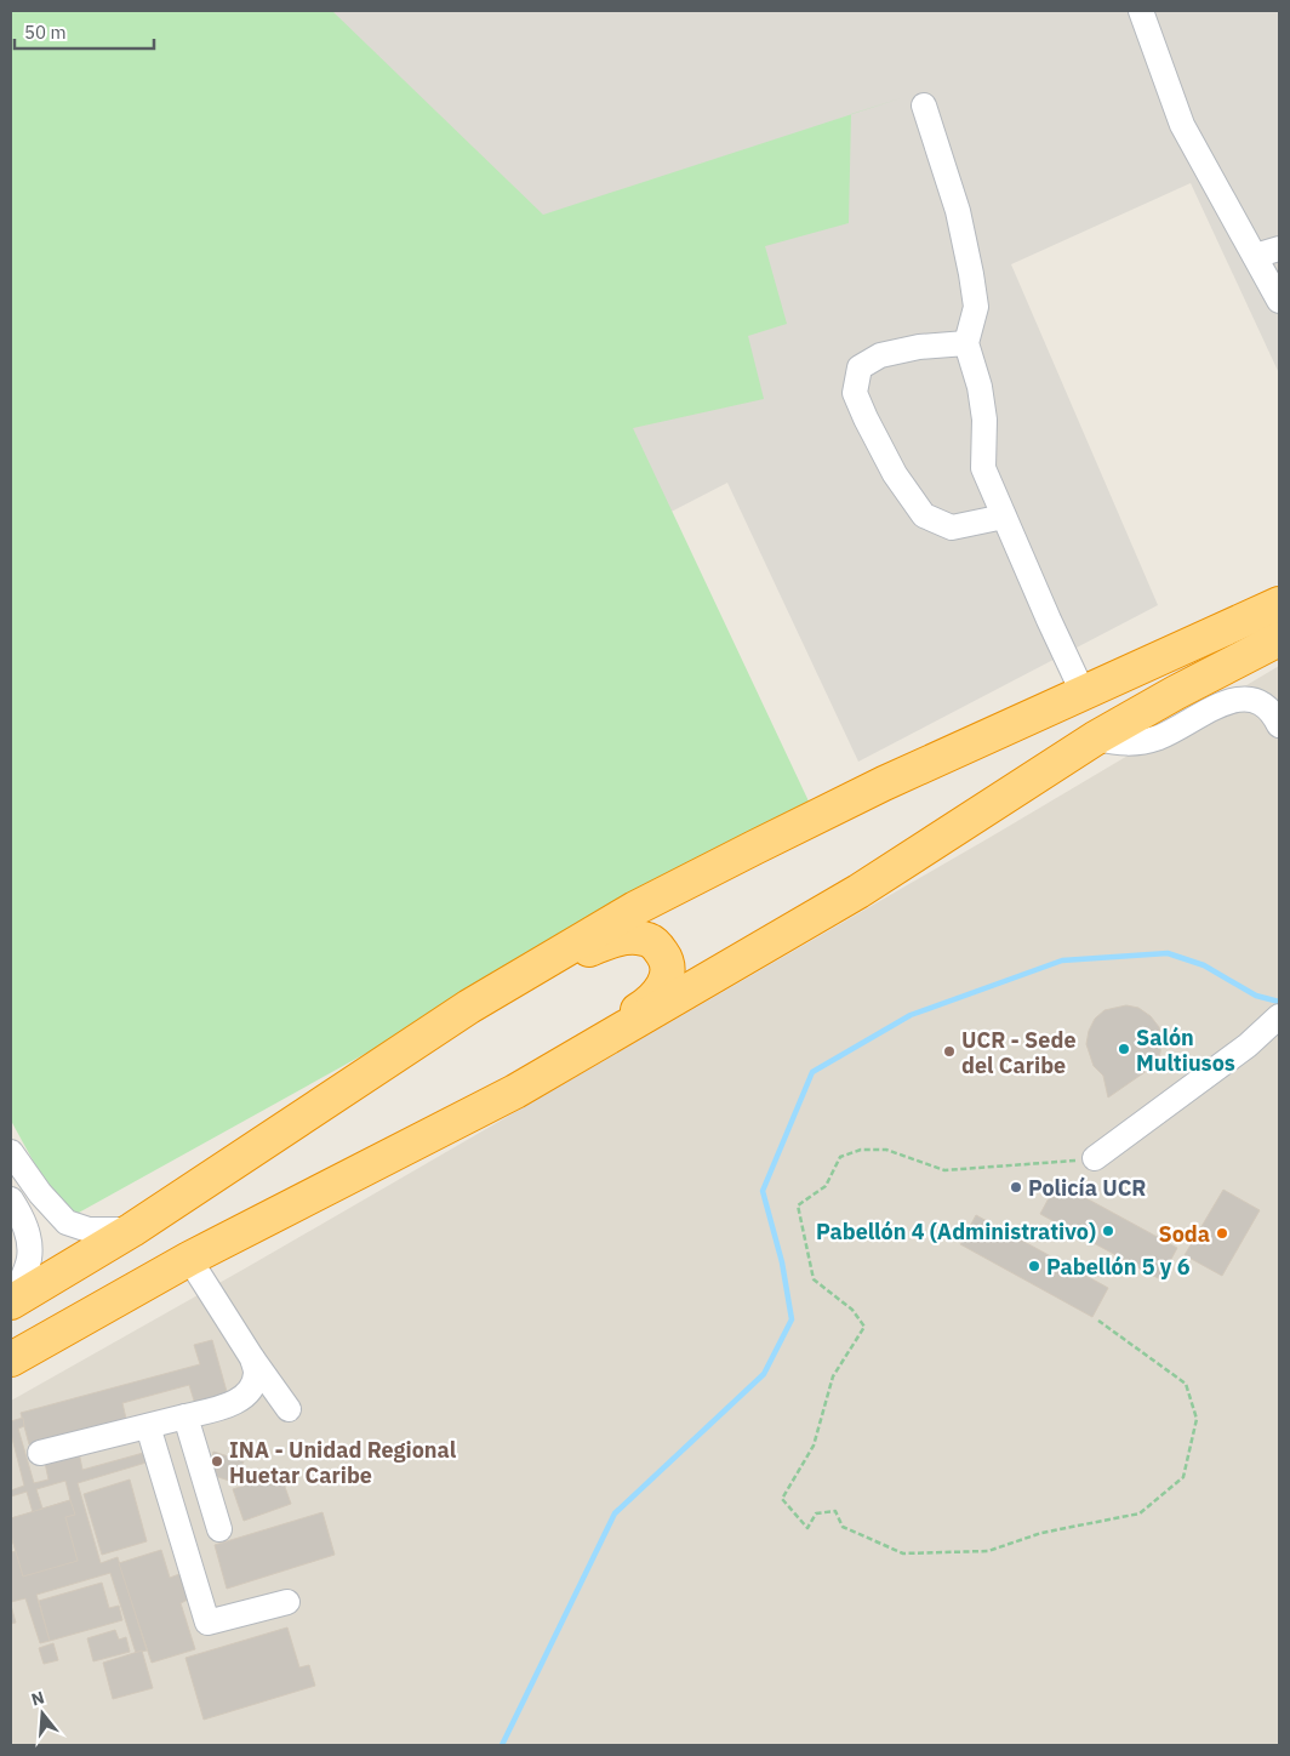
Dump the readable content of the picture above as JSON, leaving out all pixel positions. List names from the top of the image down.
{
  "places": [
    "Salón Multiusos",
    "UCR - Sede del Caribe",
    "Policía UCR",
    "Pabellón 4 (Administrativo)",
    "Soda",
    "Pabellón 5 y 6",
    "INA - Unidad Regional Huetar Caribe"
  ],
  "scale_bar": "50 m",
  "north": "top"
}
